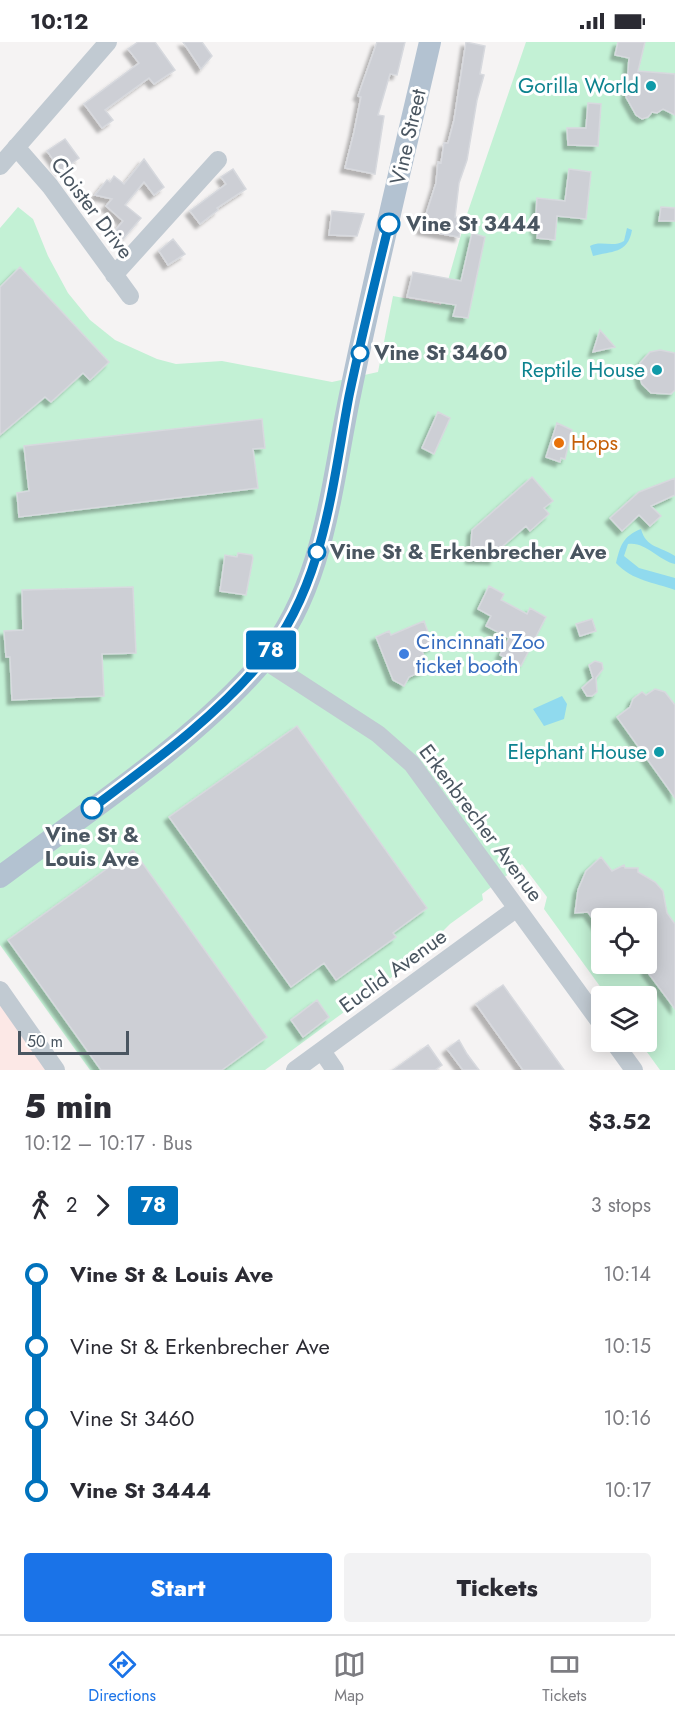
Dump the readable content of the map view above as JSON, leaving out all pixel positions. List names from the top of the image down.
{
  "streets": {
    "main road": ["Vine Street"],
    "street": ["Cloister Drive", "Erkenbrecher Avenue", "Euclid Avenue"]
  },
  "crossings": [
    ["Vine Street", "Erkenbrecher Avenue"],
    ["Erkenbrecher Avenue", "Euclid Avenue"]
  ],
  "places": [
    "Gorilla World",
    "Vine St 3444",
    "Vine St 3460",
    "Reptile House",
    "Hops",
    "Vine St & Erkenbrecher Ave",
    "Cincinnati Zoo ticket booth",
    "Elephant House",
    "Vine St & Louis Ave"
  ],
  "lines": ["bus line 78"],
  "scale_bar": "50 m",
  "page": {
    "status": "10:12",
    "on_map": "78",
    "scale": "50 m",
    "heading": ["5 min", "10:12 – 10:17 · Bus", "$3.52"],
    "legs": ["2", "78", "3 stops"],
    "list": [
      {
        "name": "Vine St & Louis Ave",
        "value": "10:14"
      },
      {
        "name": "Vine St & Erkenbrecher Ave",
        "value": "10:15"
      },
      {
        "name": "Vine St 3460",
        "value": "10:16"
      },
      {
        "name": "Vine St 3444",
        "value": "10:17"
      }
    ],
    "buttons": ["Start", "Tickets"],
    "tabs": ["Directions", "Map", "Tickets"]
  }
}
